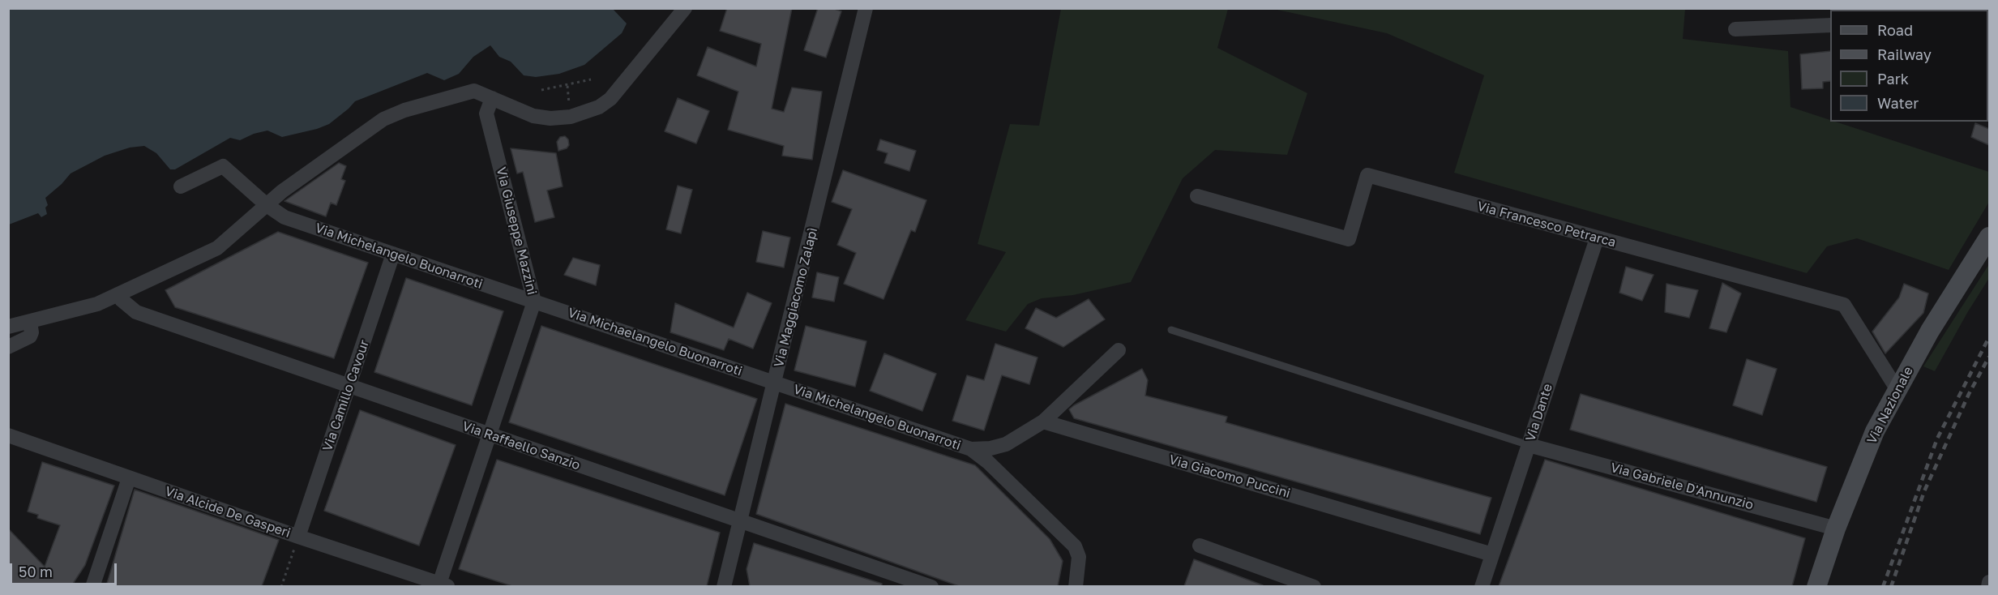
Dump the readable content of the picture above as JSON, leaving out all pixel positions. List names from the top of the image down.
{
  "streets": {
    "main road": ["Via Nazionale"],
    "street": [
      "Via Francesco Petrarca",
      "Via Giuseppe Mazzini",
      "Via Michelangelo Buonarroti",
      "Via Maggiacomo Zalapì",
      "Via Michaelangelo Buonarroti",
      "Via Camillo Cavour",
      "Via Dante",
      "Via Raffaello Sanzio",
      "Via Giacomo Puccini",
      "Via Gabriele D'Annunzio",
      "Via Alcide De Gasperi"
    ]
  },
  "crossings": [
    ["Via Francesco Petrarca", "Via Nazionale"],
    ["Via Francesco Petrarca", "Via Dante"],
    ["Via Giuseppe Mazzini", "Via Michelangelo Buonarroti"],
    ["Via Giuseppe Mazzini", "Via Michaelangelo Buonarroti"],
    ["Via Giuseppe Mazzini", "Via Raffaello Sanzio"],
    ["Via Giuseppe Mazzini", "Via Alcide De Gasperi"],
    ["Via Michelangelo Buonarroti", "Via Maggiacomo Zalapì"],
    ["Via Michelangelo Buonarroti", "Via Michaelangelo Buonarroti"],
    ["Via Michelangelo Buonarroti", "Via Camillo Cavour"],
    ["Via Maggiacomo Zalapì", "Via Michaelangelo Buonarroti"],
    ["Via Maggiacomo Zalapì", "Via Raffaello Sanzio"],
    ["Via Camillo Cavour", "Via Raffaello Sanzio"],
    ["Via Camillo Cavour", "Via Alcide De Gasperi"],
    ["Via Nazionale", "Via Gabriele D'Annunzio"],
    ["Via Dante", "Via Giacomo Puccini"],
    ["Via Dante", "Via Gabriele D'Annunzio"]
  ],
  "legend": [
    "Road",
    "Railway",
    "Park",
    "Water"
  ],
  "scale_bar": "50 m"
}
